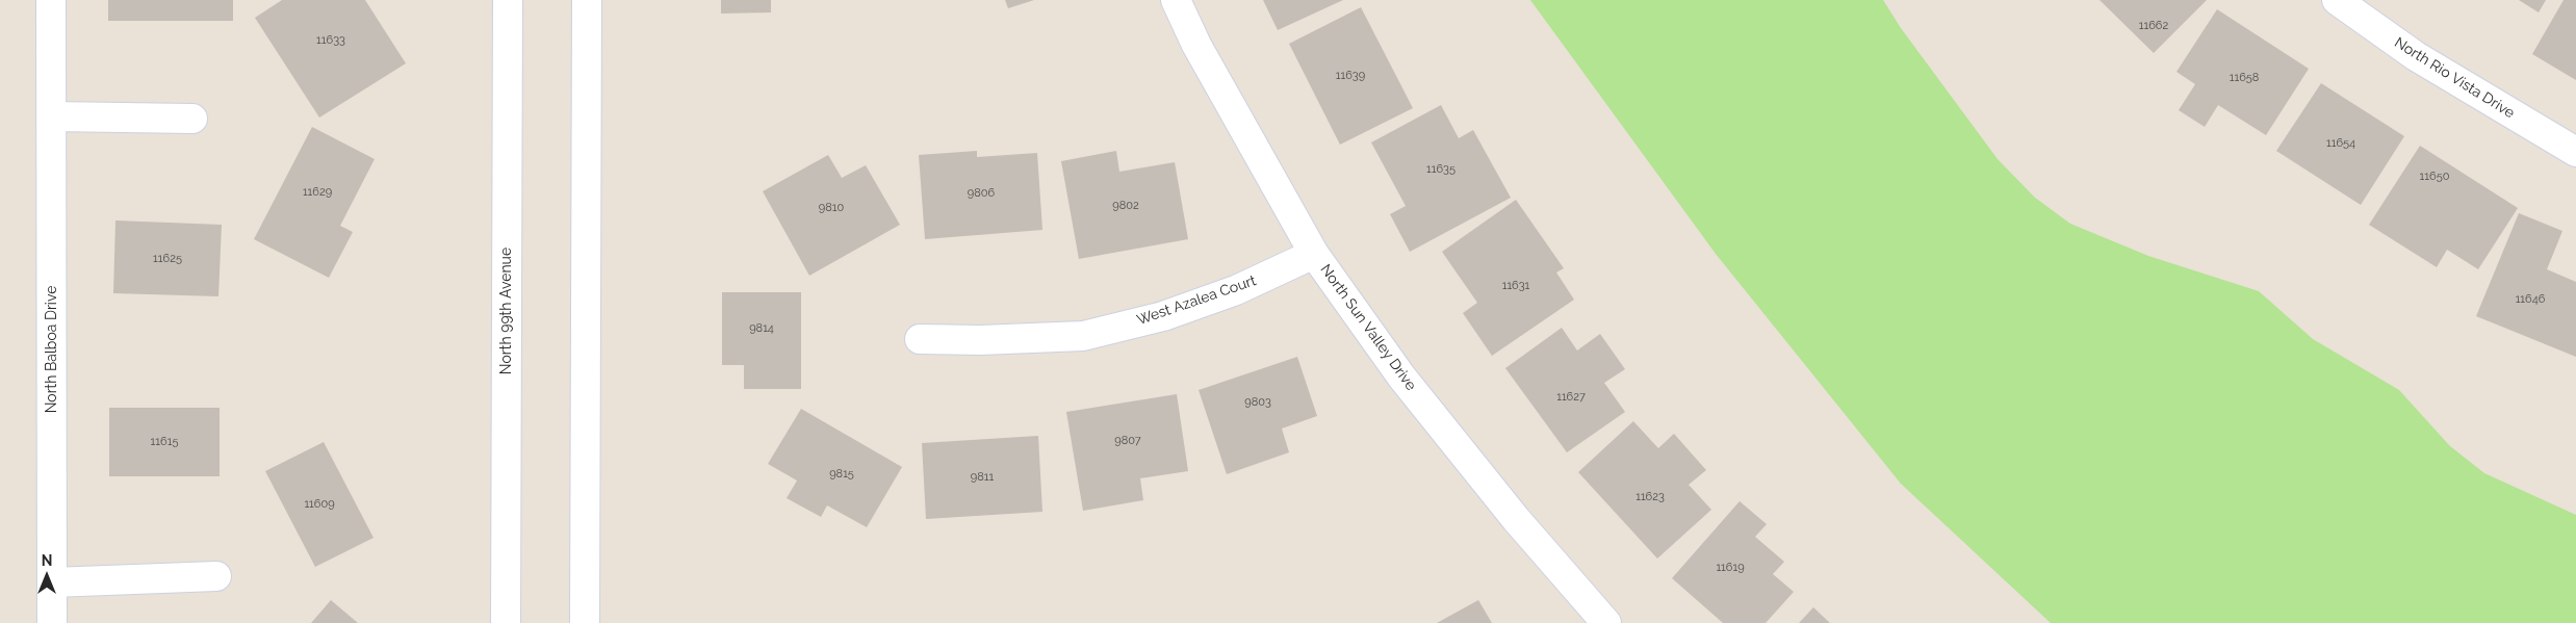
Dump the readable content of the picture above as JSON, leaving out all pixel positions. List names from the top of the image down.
{
  "streets": {
    "street": [
      "North Rio Vista Drive",
      "West Azalea Court",
      "North 99th Avenue",
      "North Sun Valley Drive",
      "North Balboa Drive"
    ]
  },
  "crossings": [
    ["West Azalea Court", "North Sun Valley Drive"]
  ],
  "house_numbers": [
    "11662",
    "11633",
    "11639",
    "11658",
    "11654",
    "11635",
    "11650",
    "11629",
    "9806",
    "9802",
    "9810",
    "11625",
    "11631",
    "11646",
    "9814",
    "11627",
    "9803",
    "9807",
    "11615",
    "9815",
    "9811",
    "11623",
    "11609",
    "11619"
  ],
  "north": "top"
}
